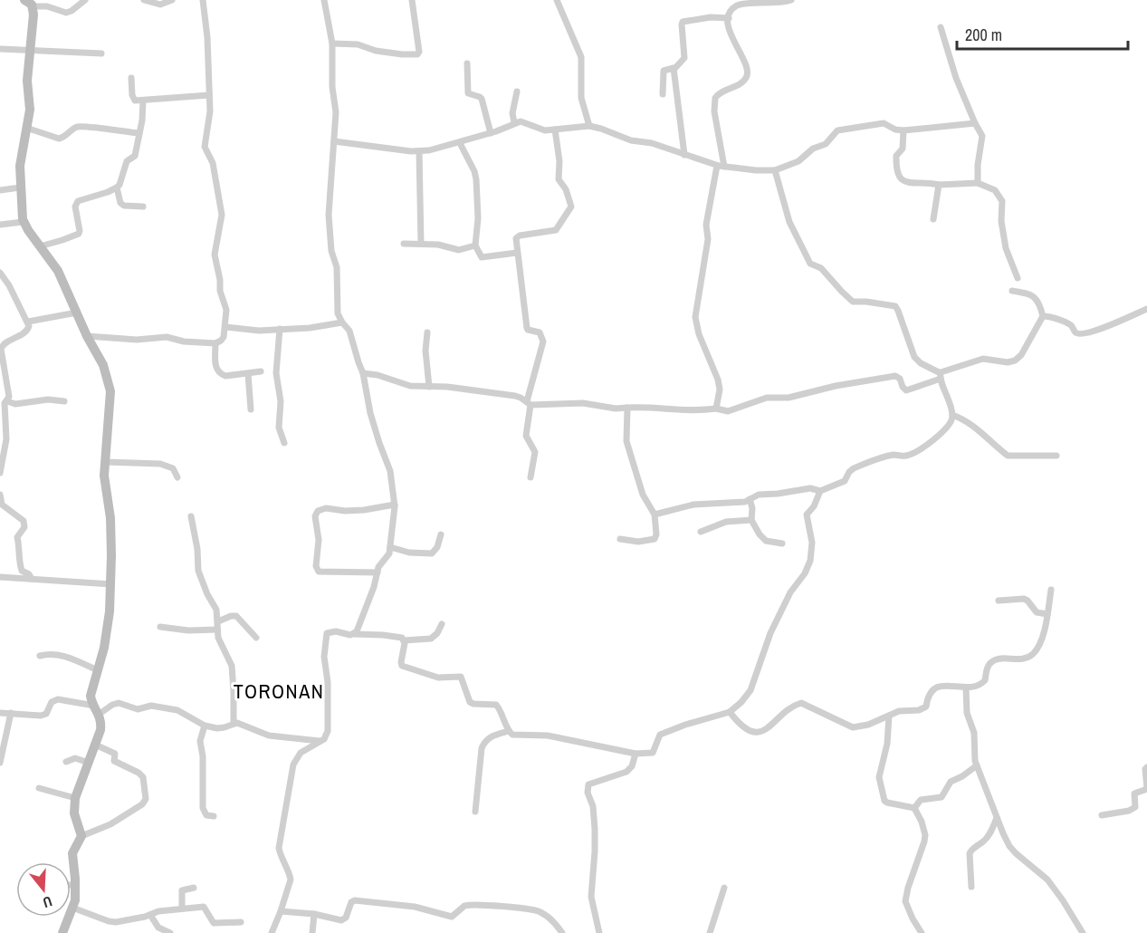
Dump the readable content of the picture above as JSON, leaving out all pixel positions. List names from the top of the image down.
{
  "districts": ["TORONAN"],
  "scale_bar": "200 m",
  "north": "bottom"
}
